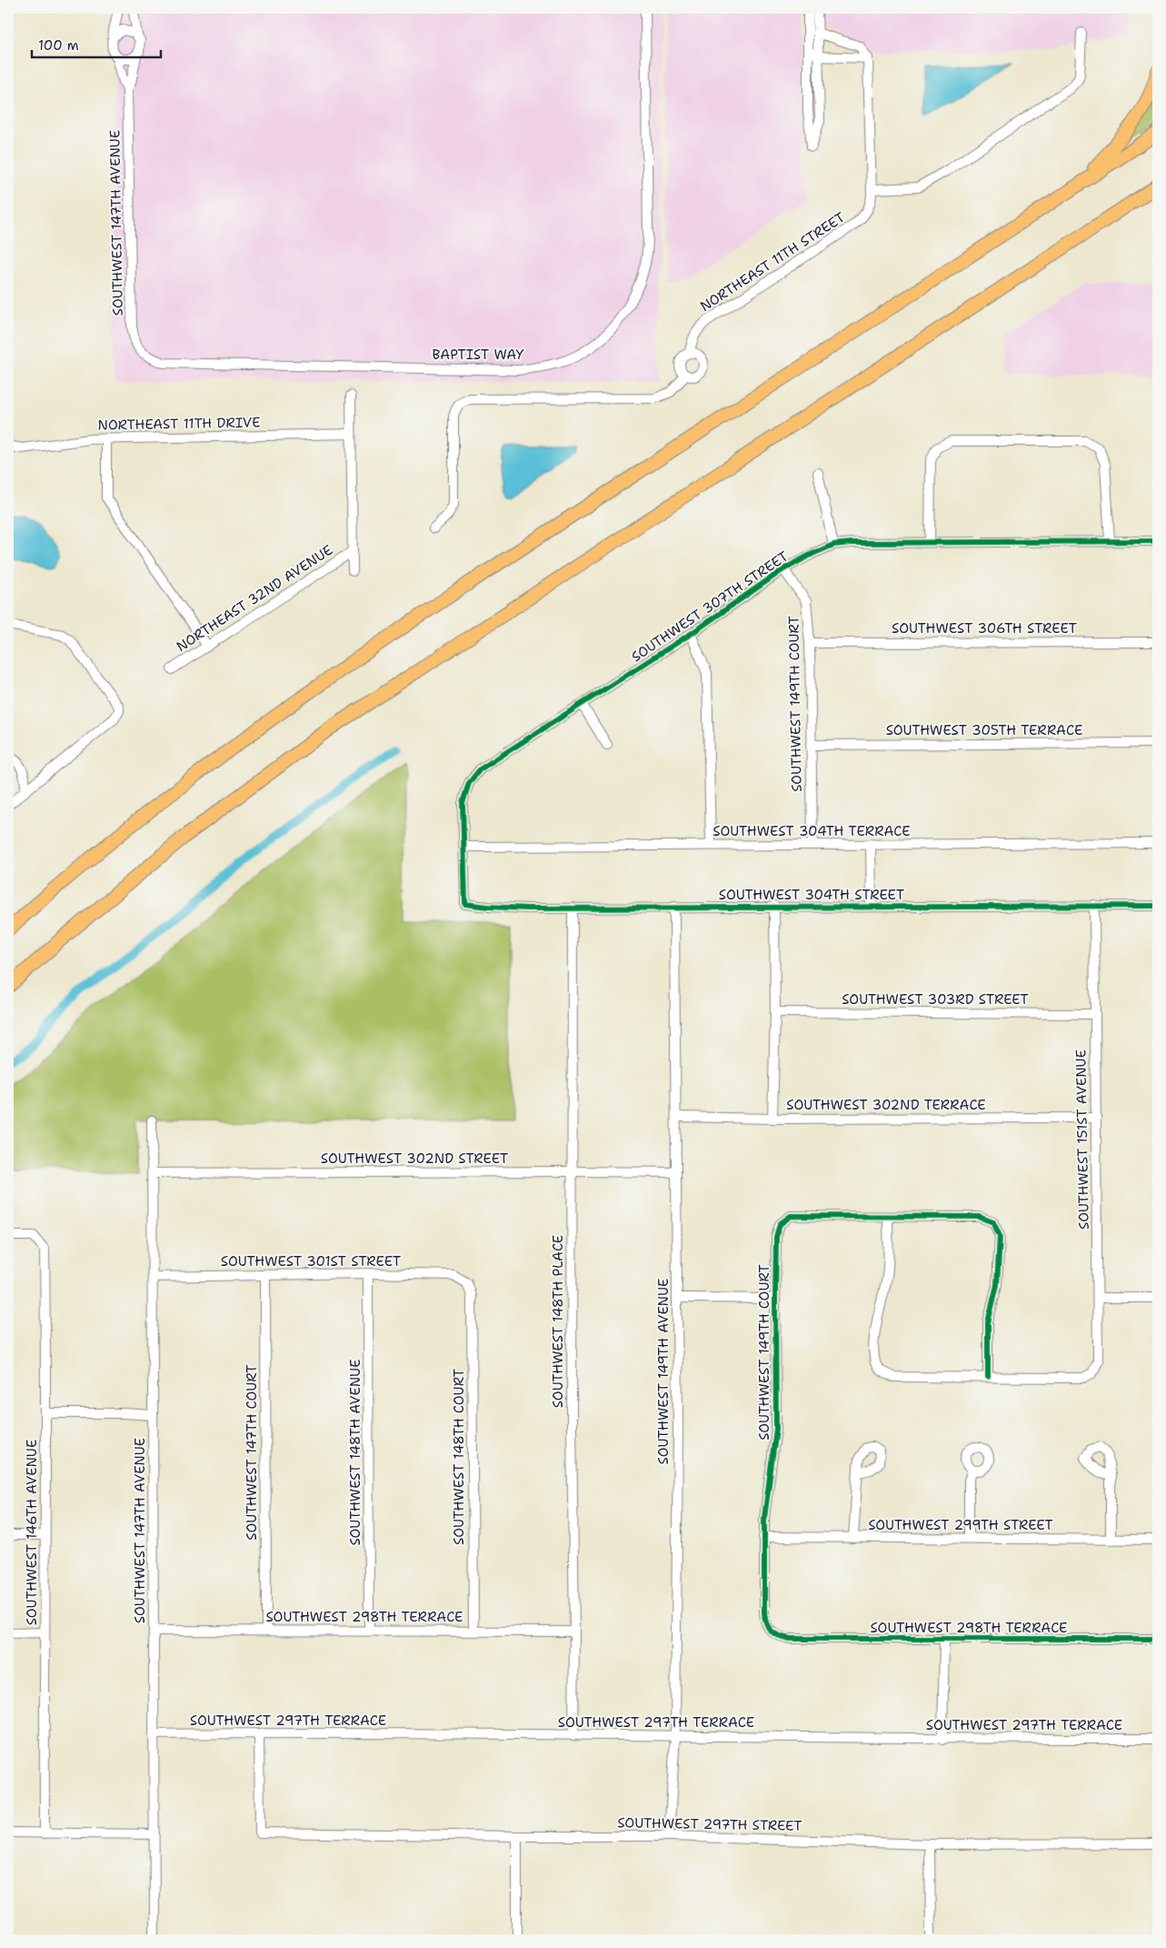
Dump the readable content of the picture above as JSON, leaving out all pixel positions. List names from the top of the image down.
{
  "streets": {
    "street": [
      "SOUTHWEST 147TH AVENUE",
      "NORTHEAST 11TH STREET",
      "BAPTIST WAY",
      "NORTHEAST 11TH DRIVE",
      "NORTHEAST 32ND AVENUE",
      "SOUTHWEST 307TH STREET",
      "SOUTHWEST 306TH STREET",
      "SOUTHWEST 149TH COURT",
      "SOUTHWEST 305TH TERRACE",
      "SOUTHWEST 304TH TERRACE",
      "SOUTHWEST 304TH STREET",
      "SOUTHWEST 303RD STREET",
      "SOUTHWEST 302ND TERRACE",
      "SOUTHWEST 151ST AVENUE",
      "SOUTHWEST 302ND STREET",
      "SOUTHWEST 301ST STREET",
      "SOUTHWEST 148TH PLACE",
      "SOUTHWEST 149TH AVENUE",
      "SOUTHWEST 147TH COURT",
      "SOUTHWEST 148TH AVENUE",
      "SOUTHWEST 148TH COURT",
      "SOUTHWEST 299TH STREET",
      "SOUTHWEST 146TH AVENUE",
      "SOUTHWEST 298TH TERRACE",
      "SOUTHWEST 297TH TERRACE",
      "SOUTHWEST 297TH STREET"
    ]
  },
  "crossings": [
    ["SOUTHWEST 147TH AVENUE", "BAPTIST WAY"],
    ["SOUTHWEST 147TH AVENUE", "SOUTHWEST 302ND STREET"],
    ["SOUTHWEST 147TH AVENUE", "SOUTHWEST 301ST STREET"],
    ["SOUTHWEST 147TH AVENUE", "SOUTHWEST 298TH TERRACE"],
    ["SOUTHWEST 147TH AVENUE", "SOUTHWEST 297TH TERRACE"],
    ["NORTHEAST 11TH DRIVE", "NORTHEAST 32ND AVENUE"],
    ["SOUTHWEST 307TH STREET", "SOUTHWEST 149TH COURT"],
    ["SOUTHWEST 307TH STREET", "SOUTHWEST 304TH TERRACE"],
    ["SOUTHWEST 307TH STREET", "SOUTHWEST 304TH STREET"],
    ["SOUTHWEST 306TH STREET", "SOUTHWEST 149TH COURT"],
    ["SOUTHWEST 149TH COURT", "SOUTHWEST 305TH TERRACE"],
    ["SOUTHWEST 149TH COURT", "SOUTHWEST 304TH TERRACE"],
    ["SOUTHWEST 149TH COURT", "SOUTHWEST 299TH STREET"],
    ["SOUTHWEST 149TH COURT", "SOUTHWEST 298TH TERRACE"],
    ["SOUTHWEST 304TH TERRACE", "SOUTHWEST 304TH STREET"],
    ["SOUTHWEST 304TH STREET", "SOUTHWEST 151ST AVENUE"],
    ["SOUTHWEST 304TH STREET", "SOUTHWEST 148TH PLACE"],
    ["SOUTHWEST 304TH STREET", "SOUTHWEST 149TH AVENUE"],
    ["SOUTHWEST 303RD STREET", "SOUTHWEST 151ST AVENUE"],
    ["SOUTHWEST 302ND TERRACE", "SOUTHWEST 151ST AVENUE"],
    ["SOUTHWEST 302ND TERRACE", "SOUTHWEST 149TH AVENUE"],
    ["SOUTHWEST 302ND STREET", "SOUTHWEST 148TH PLACE"],
    ["SOUTHWEST 302ND STREET", "SOUTHWEST 149TH AVENUE"],
    ["SOUTHWEST 301ST STREET", "SOUTHWEST 147TH COURT"],
    ["SOUTHWEST 301ST STREET", "SOUTHWEST 148TH AVENUE"],
    ["SOUTHWEST 301ST STREET", "SOUTHWEST 148TH COURT"],
    ["SOUTHWEST 148TH PLACE", "SOUTHWEST 298TH TERRACE"],
    ["SOUTHWEST 148TH PLACE", "SOUTHWEST 297TH TERRACE"],
    ["SOUTHWEST 149TH AVENUE", "SOUTHWEST 297TH TERRACE"],
    ["SOUTHWEST 149TH AVENUE", "SOUTHWEST 297TH STREET"],
    ["SOUTHWEST 147TH COURT", "SOUTHWEST 298TH TERRACE"],
    ["SOUTHWEST 148TH AVENUE", "SOUTHWEST 298TH TERRACE"],
    ["SOUTHWEST 148TH COURT", "SOUTHWEST 298TH TERRACE"],
    ["SOUTHWEST 297TH TERRACE", "SOUTHWEST 297TH STREET"]
  ],
  "scale_bar": "100 m"
}
